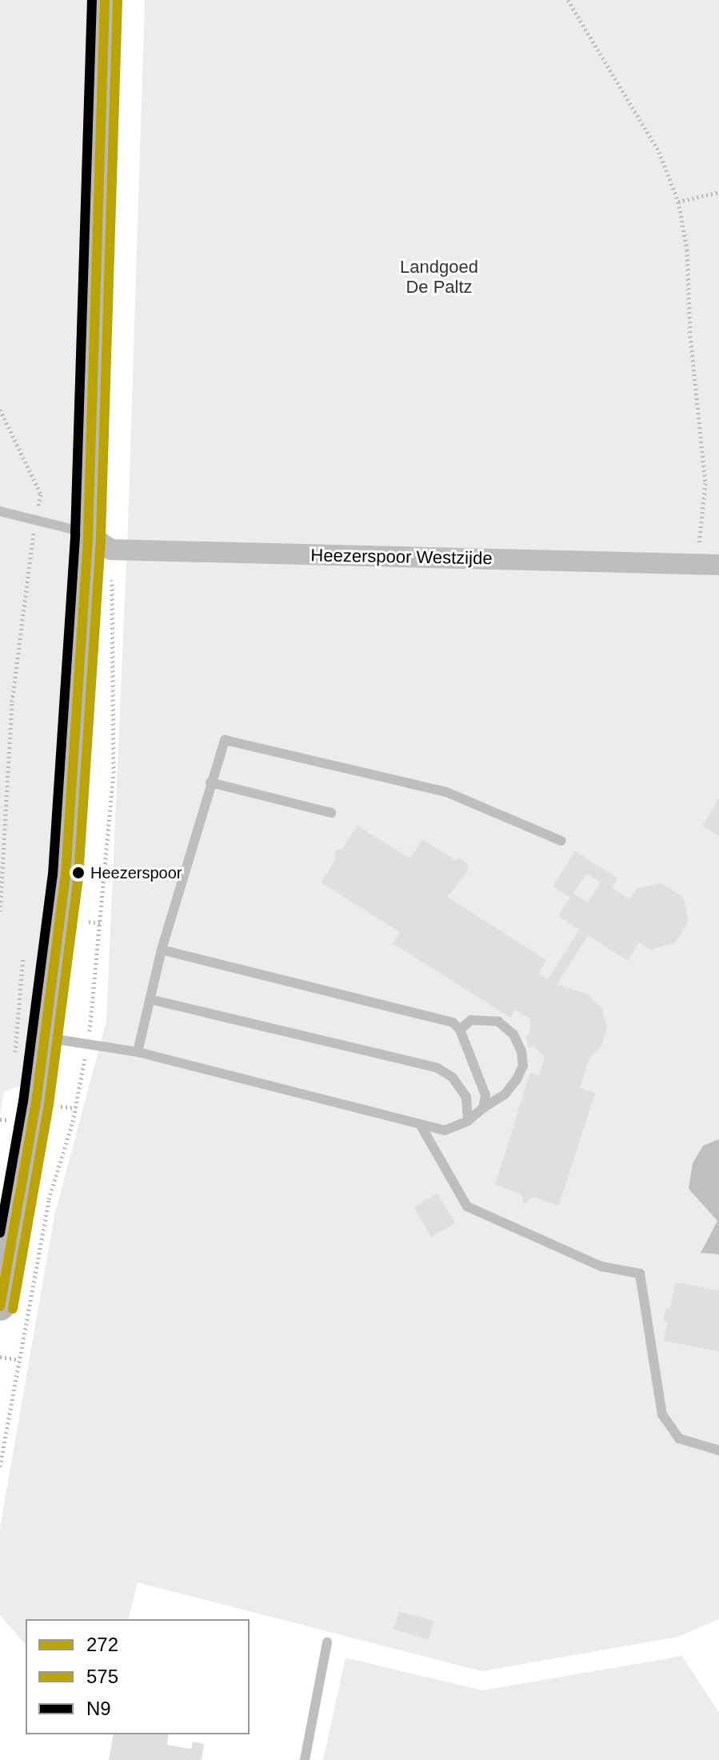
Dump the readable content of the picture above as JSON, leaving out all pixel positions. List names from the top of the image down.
{
  "streets": {
    "street": ["Heezerspoor Westzijde"]
  },
  "parks": ["Landgoed De Paltz"],
  "places": ["Heezerspoor"],
  "lines": ["transit line 272", "transit line N9", "transit line 575"],
  "legend": ["272", "575", "N9"]
}
